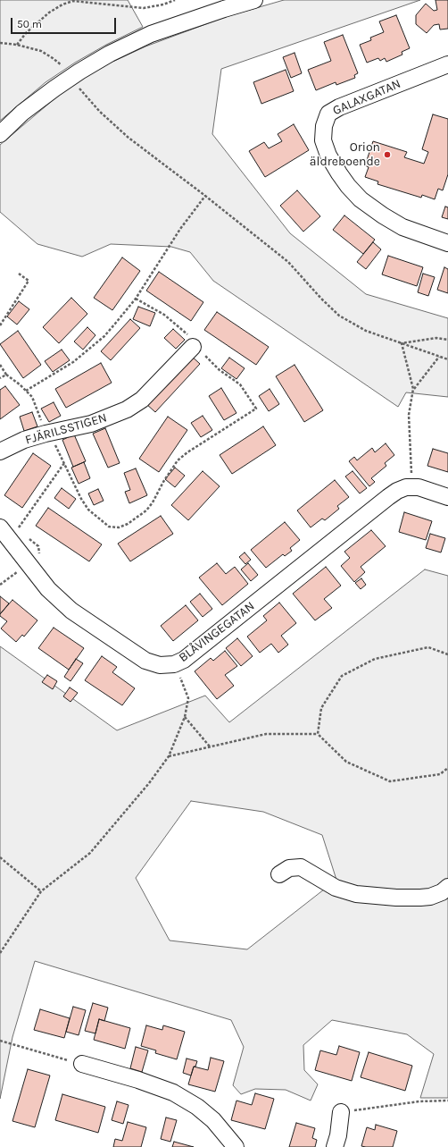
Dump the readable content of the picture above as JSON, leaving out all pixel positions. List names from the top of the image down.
{
  "streets": {
    "street": ["GALAXGATAN", "FJÄRILSSTIGEN", "BLÅVINGEGATAN"]
  },
  "places": ["Orion äldreboende"],
  "scale_bar": "50 m"
}
